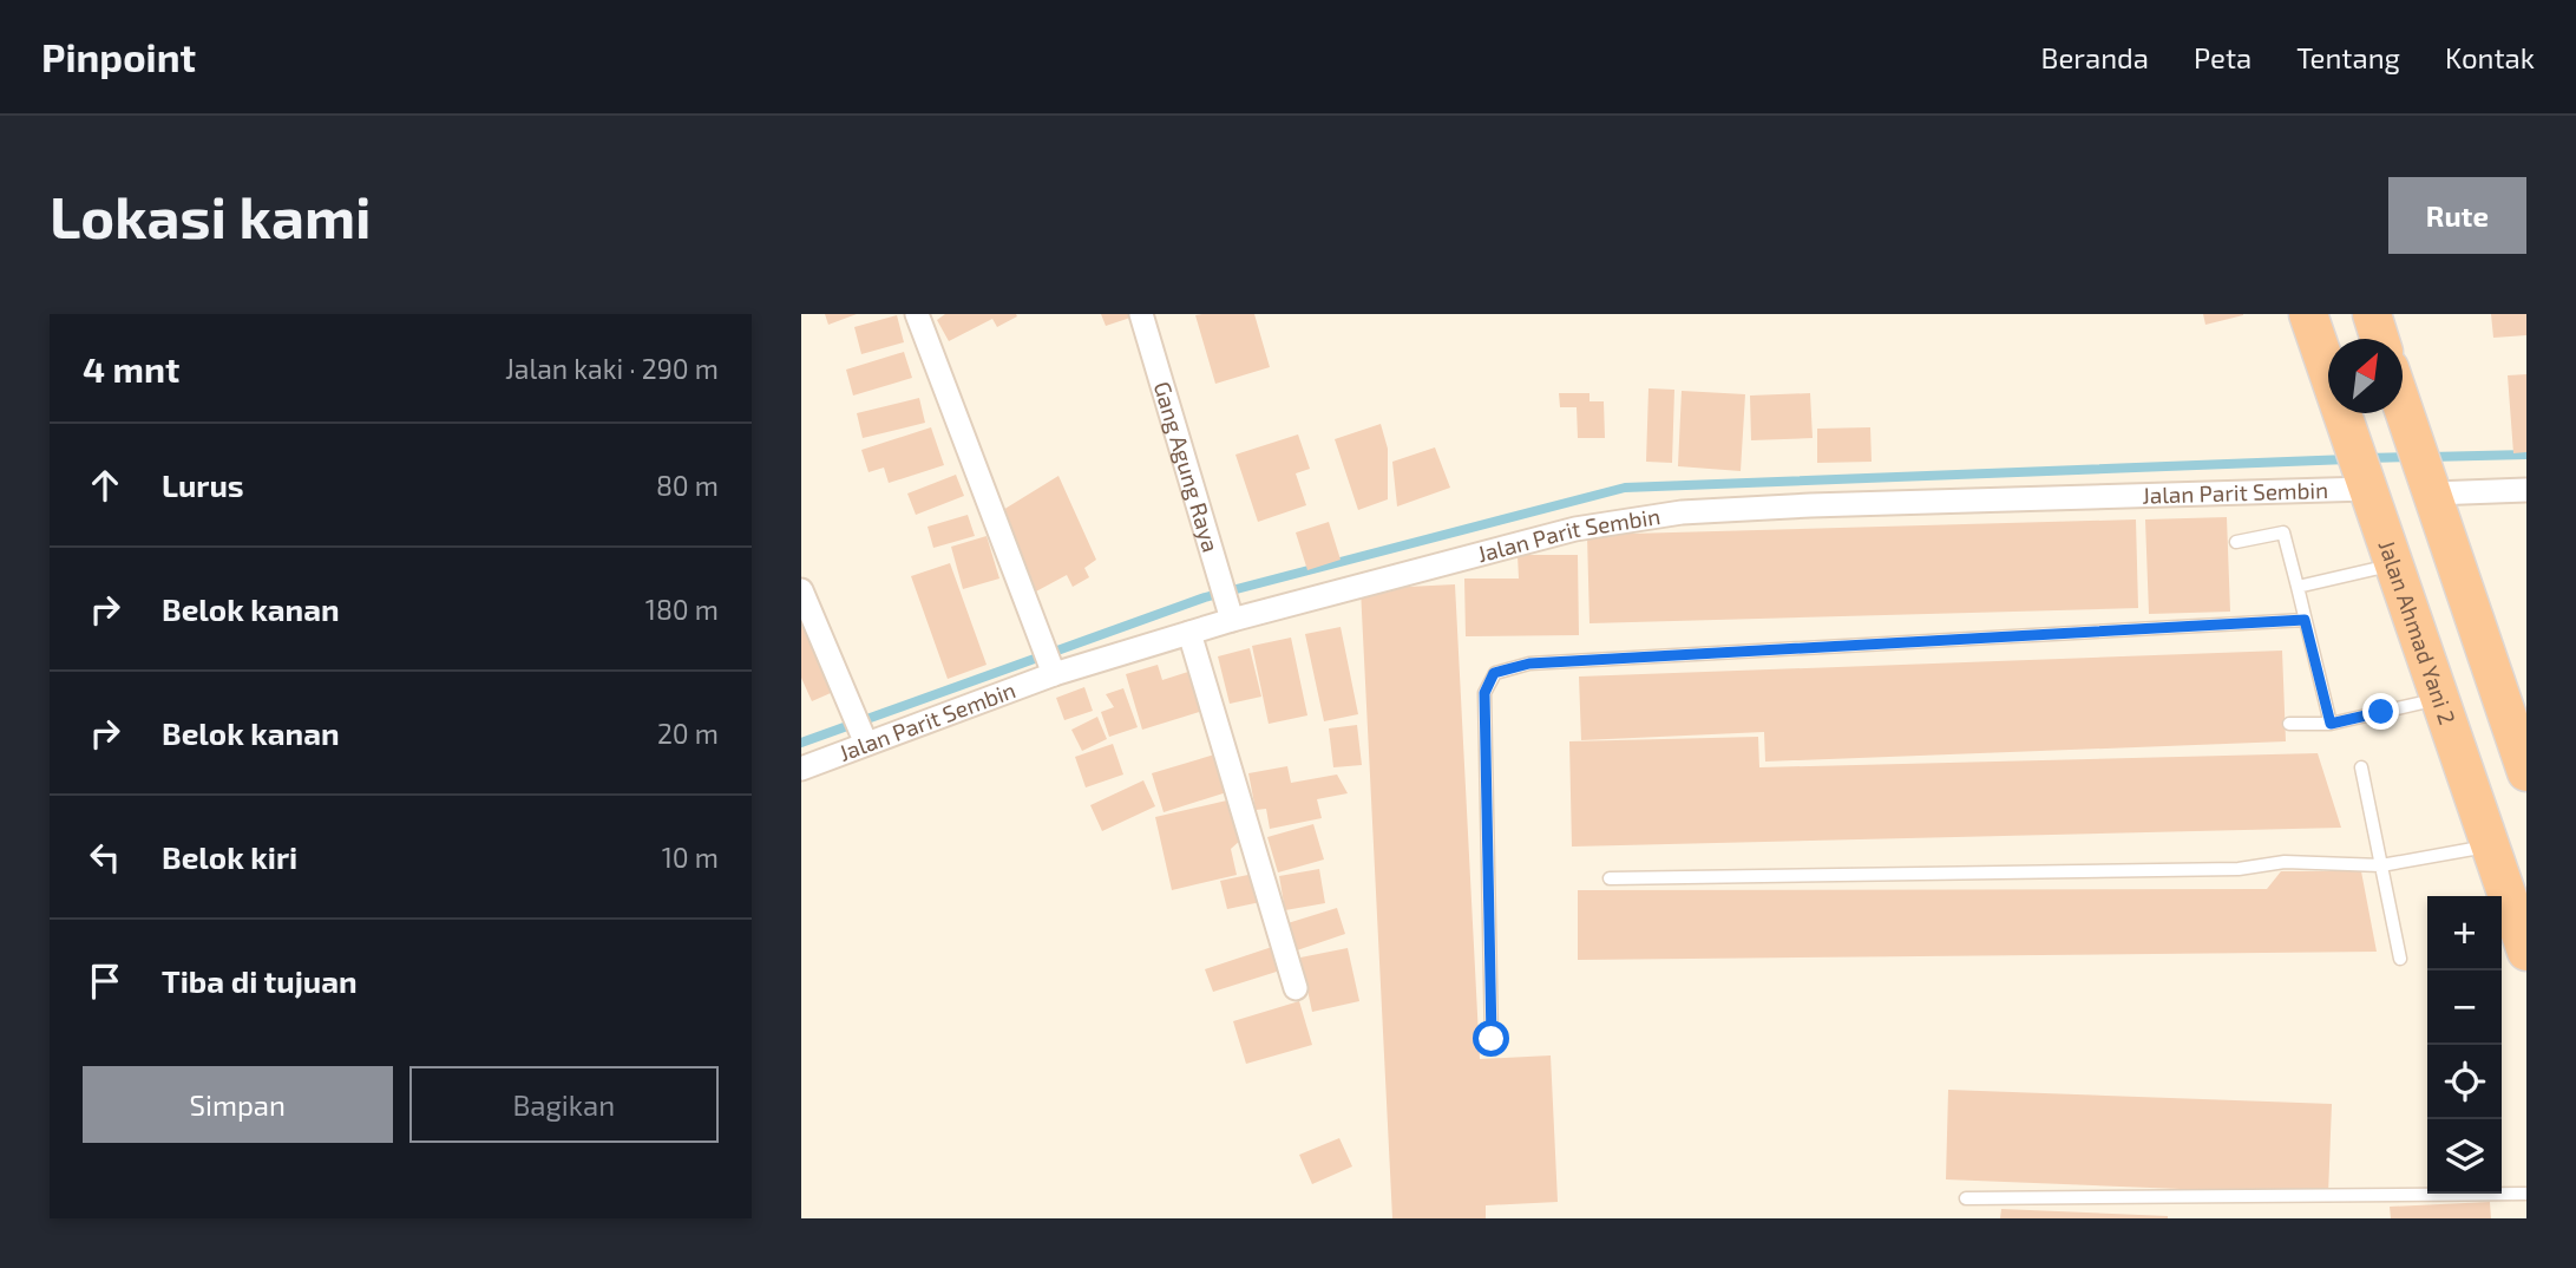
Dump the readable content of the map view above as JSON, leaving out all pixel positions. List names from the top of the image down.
{
  "streets": {
    "highway": ["Jalan Ahmad Yani 2"],
    "street": ["Gang Agung Raya", "Jalan Parit Sembin"]
  },
  "crossings": [
    ["Gang Agung Raya", "Jalan Parit Sembin"],
    ["Jalan Parit Sembin", "Jalan Ahmad Yani 2"]
  ],
  "north": "top right",
  "page": {
    "header": "Pinpoint",
    "nav": [
      "Beranda",
      "Peta",
      "Tentang",
      "Kontak"
    ],
    "buttons": [
      "Rute",
      ["Simpan", "Bagikan"]
    ],
    "title": "Lokasi kami",
    "heading": ["4 mnt", "Jalan kaki · 290 m"],
    "list": [
      ["Lurus", "80 m"],
      ["Belok kanan", "180 m"],
      ["Belok kanan", "20 m"],
      ["Belok kiri", "10 m"],
      "Tiba di tujuan"
    ],
    "map_buttons": ["+", "−"]
  }
}
